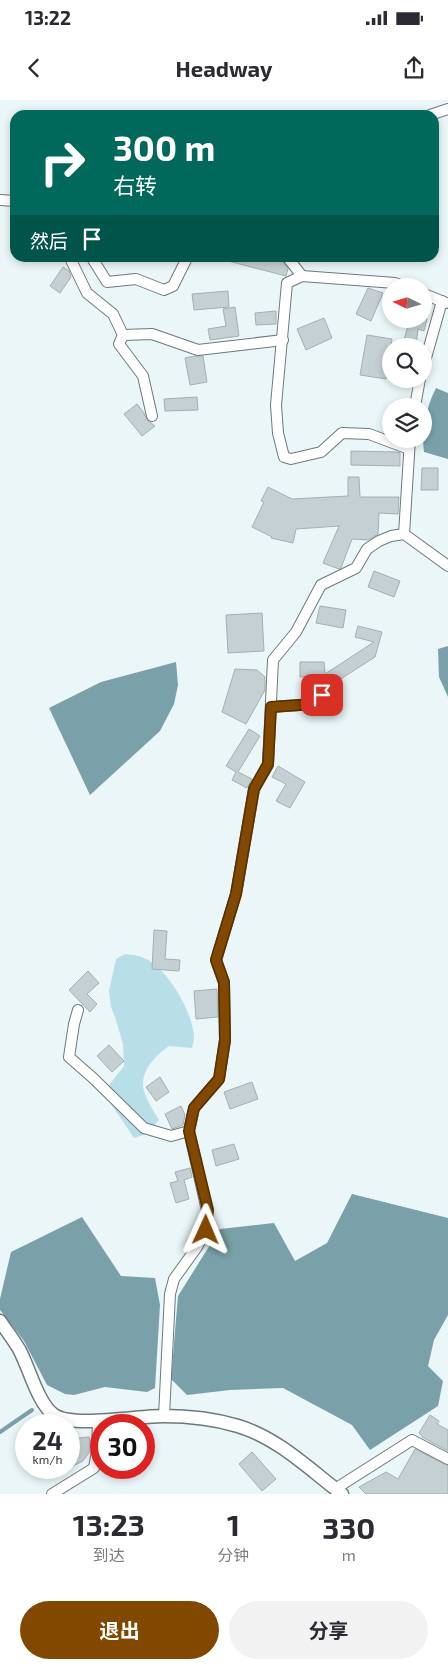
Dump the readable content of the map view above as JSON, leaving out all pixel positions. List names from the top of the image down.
{
  "north": "left",
  "page": {
    "status": "13:22",
    "header": "Headway",
    "turn": ["300 m", "右转"],
    "then": "然后",
    "speed": "24 km/h",
    "limit": "30",
    "eta": [
      "13:23",
      "到达",
      "1",
      "分钟",
      "330",
      "m"
    ],
    "buttons": ["退出", "分享"]
  }
}
